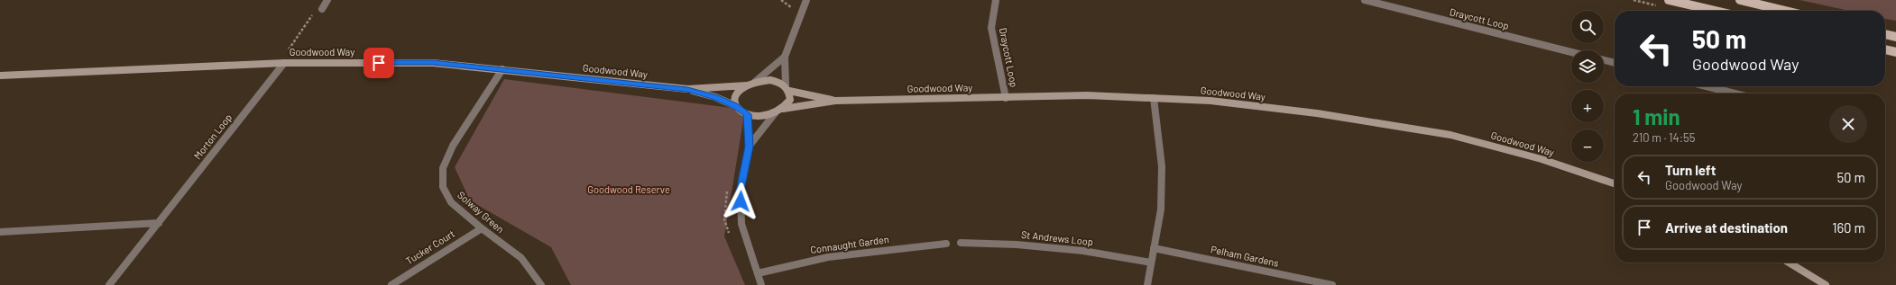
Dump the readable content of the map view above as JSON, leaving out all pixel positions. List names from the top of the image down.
{
  "streets": {
    "street": [
      "Draycott Loop",
      "Goodwood Way",
      "Morton Loop",
      "Solway Green",
      "St Andrews Loop",
      "Connaught Garden",
      "Tucker Court",
      "Pelham Gardens"
    ]
  },
  "crossings": [
    ["Draycott Loop", "Goodwood Way"],
    ["Goodwood Way", "Morton Loop"],
    ["Goodwood Way", "Solway Green"],
    ["Solway Green", "Tucker Court"]
  ],
  "parks": ["Goodwood Reserve"],
  "page": {
    "map_buttons": ["+", "−"],
    "turn": ["50 m", "Goodwood Way"],
    "heading": ["1 min", "210 m · 14:55"],
    "list": [
      {
        "name": "Turn left",
        "note": "Goodwood Way",
        "value": "50 m"
      },
      {
        "name": "Arrive at destination",
        "value": "160 m"
      }
    ]
  }
}
